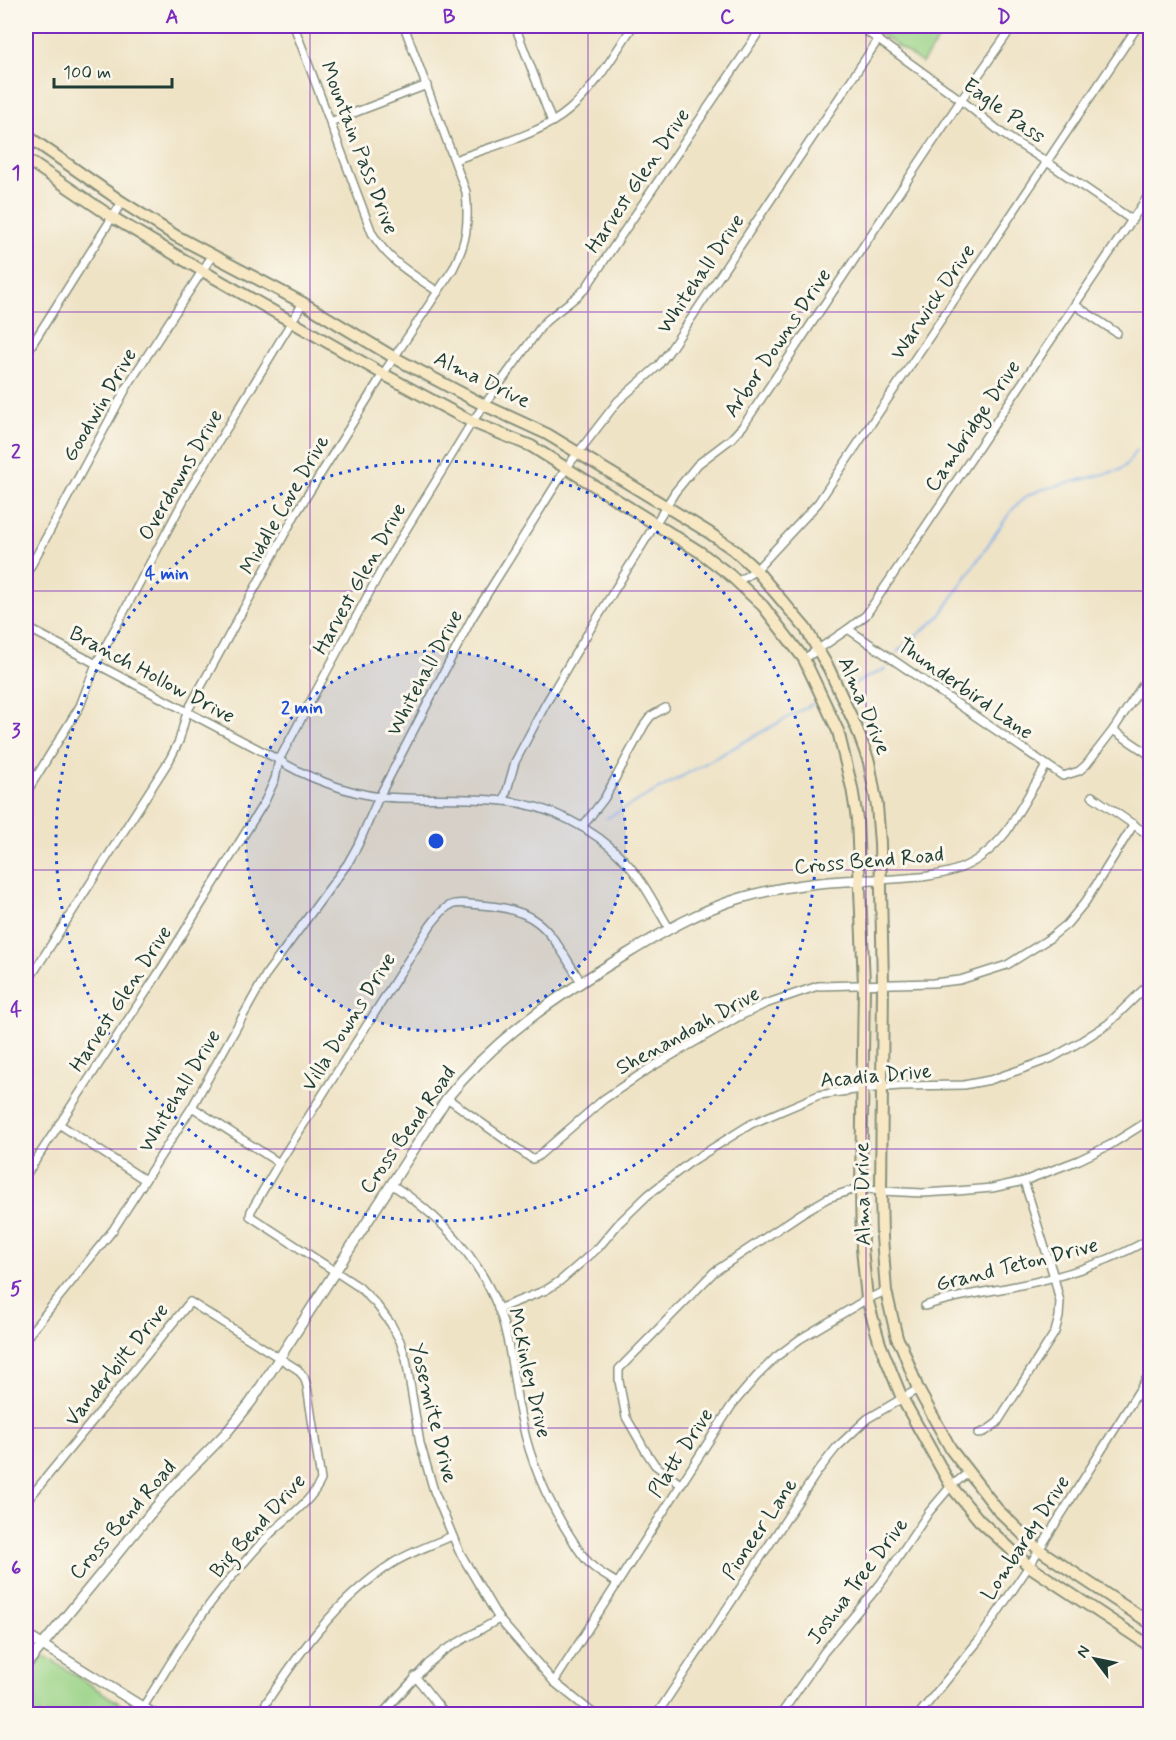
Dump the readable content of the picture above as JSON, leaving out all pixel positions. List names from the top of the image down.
{
  "streets": {
    "main road": ["Alma Drive"],
    "street": [
      "Eagle Pass",
      "Mountain Pass Drive",
      "Harvest Glen Drive",
      "Whitehall Drive",
      "Warwick Drive",
      "Arbor Downs Drive",
      "Goodwin Drive",
      "Cambridge Drive",
      "Overdowns Drive",
      "Middle Cove Drive",
      "Branch Hollow Drive",
      "Thunderbird Lane",
      "Cross Bend Road",
      "Villa Downs Drive",
      "Shenandoah Drive",
      "Acadia Drive",
      "Grand Teton Drive",
      "Vanderbilt Drive",
      "McKinley Drive",
      "Yosemite Drive",
      "Platt Drive",
      "Big Bend Drive",
      "Pioneer Lane",
      "Lombardy Drive",
      "Joshua Tree Drive"
    ]
  },
  "crossings": [
    ["Eagle Pass", "Whitehall Drive"],
    ["Eagle Pass", "Warwick Drive"],
    ["Eagle Pass", "Arbor Downs Drive"],
    ["Eagle Pass", "Cambridge Drive"],
    ["Mountain Pass Drive", "Middle Cove Drive"],
    ["Harvest Glen Drive", "Alma Drive"],
    ["Harvest Glen Drive", "Branch Hollow Drive"],
    ["Whitehall Drive", "Alma Drive"],
    ["Whitehall Drive", "Branch Hollow Drive"],
    ["Warwick Drive", "Alma Drive"],
    ["Arbor Downs Drive", "Alma Drive"],
    ["Arbor Downs Drive", "Branch Hollow Drive"],
    ["Alma Drive", "Goodwin Drive"],
    ["Alma Drive", "Cambridge Drive"],
    ["Alma Drive", "Overdowns Drive"],
    ["Alma Drive", "Middle Cove Drive"],
    ["Alma Drive", "Cross Bend Road"],
    ["Alma Drive", "Shenandoah Drive"],
    ["Alma Drive", "Acadia Drive"],
    ["Alma Drive", "Platt Drive"],
    ["Alma Drive", "Pioneer Lane"],
    ["Alma Drive", "Lombardy Drive"],
    ["Alma Drive", "Joshua Tree Drive"],
    ["Cambridge Drive", "Thunderbird Lane"],
    ["Overdowns Drive", "Branch Hollow Drive"],
    ["Middle Cove Drive", "Branch Hollow Drive"],
    ["Branch Hollow Drive", "Cross Bend Road"],
    ["Thunderbird Lane", "Cross Bend Road"],
    ["Cross Bend Road", "Villa Downs Drive"],
    ["Cross Bend Road", "Shenandoah Drive"],
    ["Cross Bend Road", "Vanderbilt Drive"],
    ["Cross Bend Road", "McKinley Drive"],
    ["Cross Bend Road", "Yosemite Drive"],
    ["Cross Bend Road", "Big Bend Drive"],
    ["Villa Downs Drive", "Yosemite Drive"],
    ["Acadia Drive", "McKinley Drive"],
    ["Vanderbilt Drive", "Big Bend Drive"],
    ["McKinley Drive", "Platt Drive"],
    ["Yosemite Drive", "Platt Drive"]
  ],
  "scale_bar": "100 m",
  "north": "top left",
  "grid": {
    "columns": [
      "A",
      "B",
      "C",
      "D"
    ],
    "rows": [
      "1",
      "2",
      "3",
      "4",
      "5",
      "6"
    ]
  },
  "rings": ["4 min", "2 min"]
}
